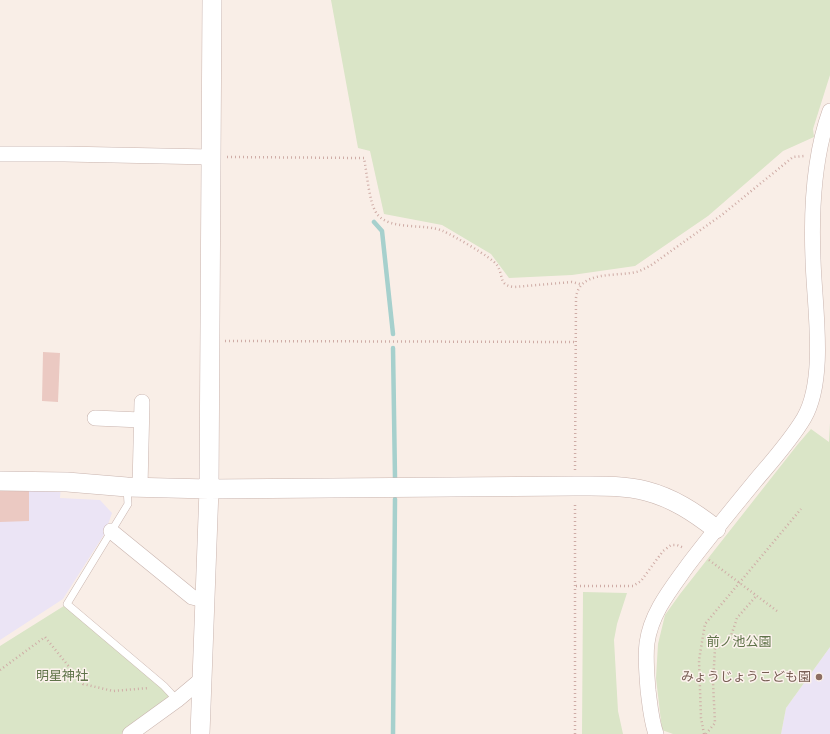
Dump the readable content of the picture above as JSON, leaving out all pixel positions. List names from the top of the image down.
{
  "parks": ["前ノ池公園", "明星神社"],
  "places": ["みょうじょうこども園"]
}
